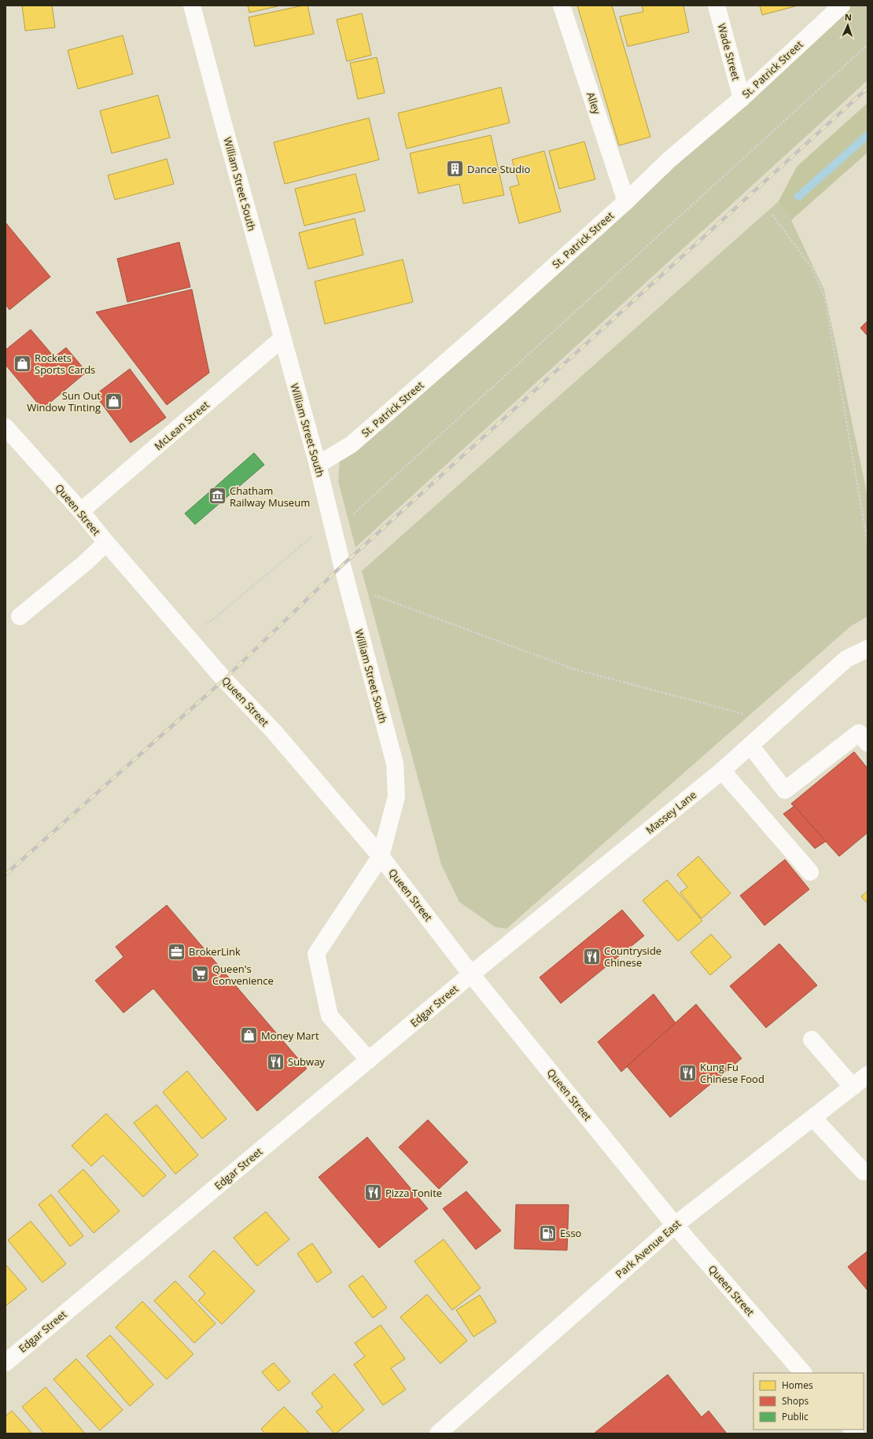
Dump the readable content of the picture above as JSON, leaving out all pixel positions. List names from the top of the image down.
{
  "streets": {
    "street": [
      "Wade Street",
      "St. Patrick Street",
      "Alley",
      "William Street South",
      "McLean Street",
      "Queen Street",
      "Massey Lane",
      "Edgar Street",
      "Park Avenue East"
    ]
  },
  "crossings": [
    ["Wade Street", "St. Patrick Street"],
    ["St. Patrick Street", "Alley"],
    ["St. Patrick Street", "William Street South"],
    ["William Street South", "McLean Street"],
    ["William Street South", "Queen Street"],
    ["William Street South", "Edgar Street"],
    ["McLean Street", "Queen Street"],
    ["Queen Street", "Massey Lane"],
    ["Queen Street", "Edgar Street"],
    ["Queen Street", "Park Avenue East"],
    ["Massey Lane", "Edgar Street"]
  ],
  "places": {
    "building": ["Dance Studio"],
    "shop": ["Rockets Sports Cards", "Sun Out Window Tinting", "Money Mart"],
    "museum": ["Chatham Railway Museum"],
    "office": ["BrokerLink"],
    "restaurant": [
      "Countryside Chinese",
      "Subway",
      "Kung Fu Chinese Food",
      "Pizza Tonite"
    ],
    "supermarket": ["Queen's Convenience"],
    "fuel station": ["Esso"]
  },
  "legend": ["Homes", "Shops", "Public"],
  "north": "top"
}
